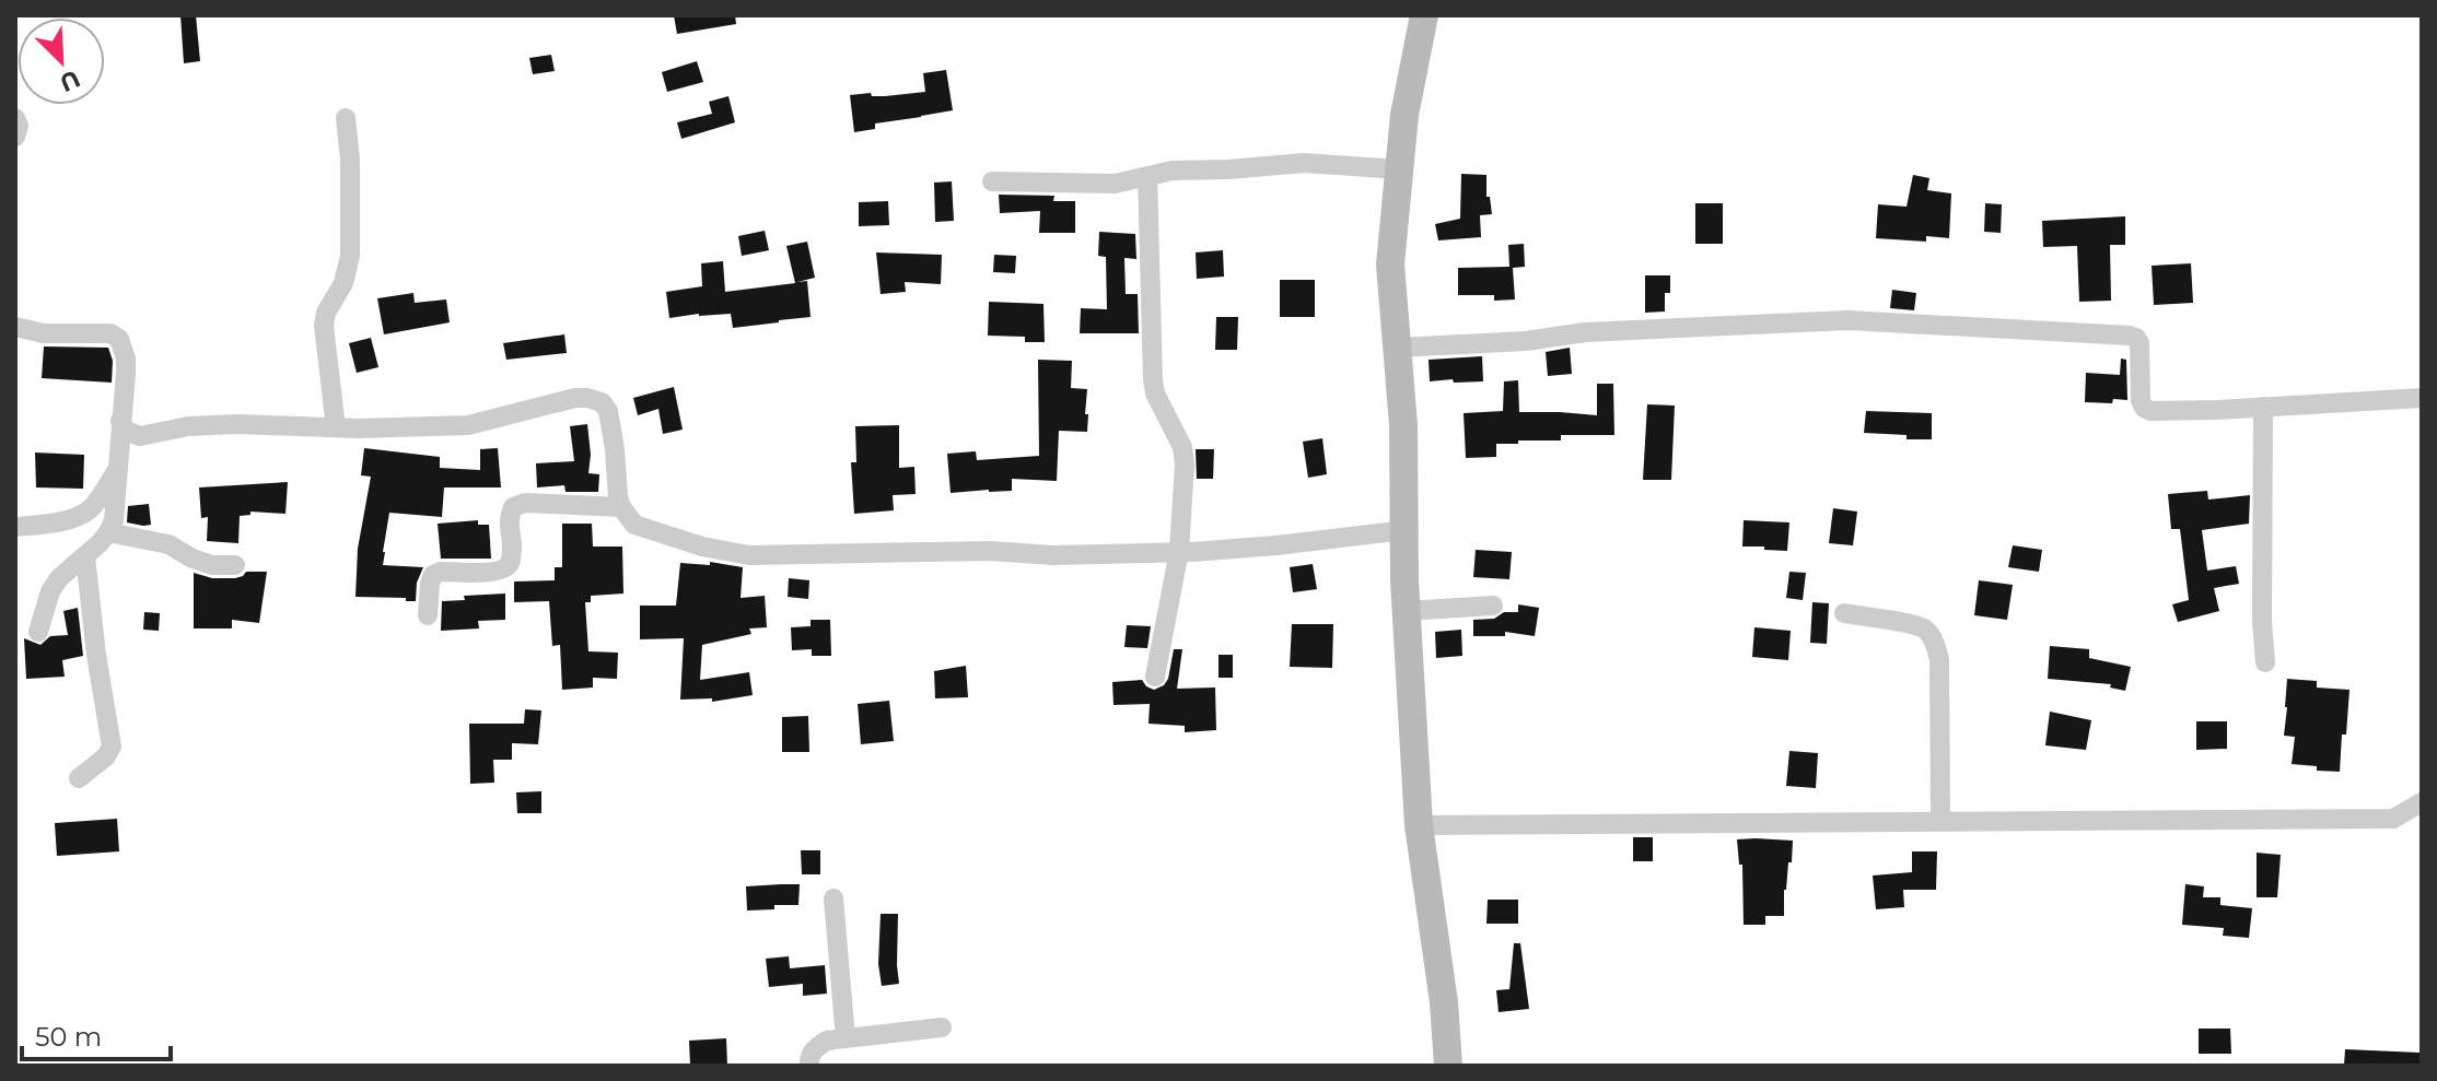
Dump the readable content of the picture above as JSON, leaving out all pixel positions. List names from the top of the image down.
{
  "scale_bar": "50 m",
  "north": "bottom right"
}
